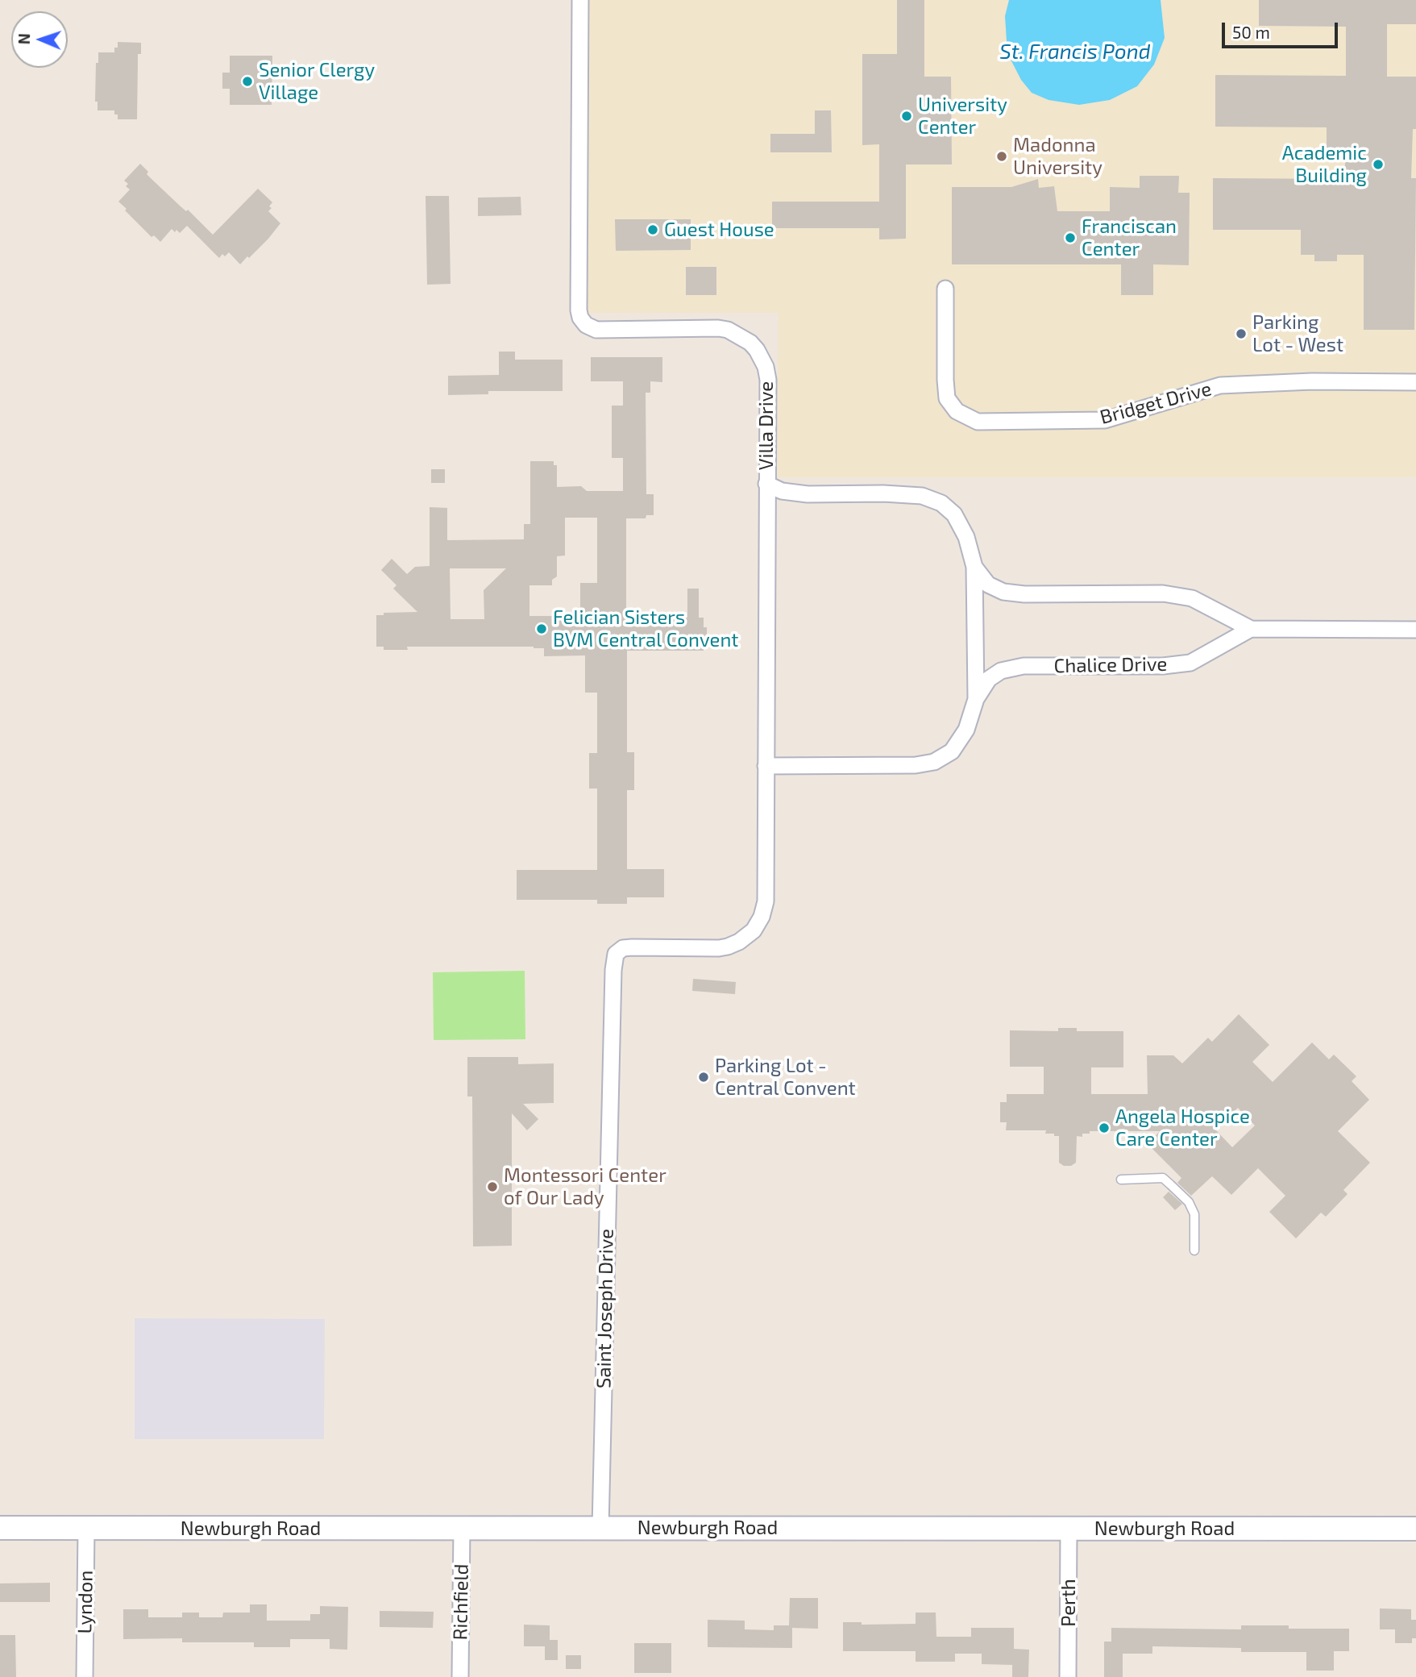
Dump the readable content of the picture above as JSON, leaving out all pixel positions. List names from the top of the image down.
{
  "streets": {
    "main road": ["Newburgh Road"],
    "street": [
      "Bridget Drive",
      "Villa Drive",
      "Chalice Drive",
      "Saint Joseph Drive",
      "Lyndon",
      "Richfield",
      "Perth"
    ]
  },
  "crossings": [
    ["Villa Drive", "Chalice Drive"],
    ["Villa Drive", "Saint Joseph Drive"],
    ["Saint Joseph Drive", "Newburgh Road"],
    ["Newburgh Road", "Lyndon"],
    ["Newburgh Road", "Richfield"],
    ["Newburgh Road", "Perth"]
  ],
  "water": ["St. Francis Pond"],
  "places": [
    "Senior Clergy Village",
    "University Center",
    "Madonna University",
    "Academic Building",
    "Guest House",
    "Franciscan Center",
    "Parking Lot - West",
    "Felician Sisters BVM Central Convent",
    "Parking Lot - Central Convent",
    "Angela Hospice Care Center",
    "Montessori Center of Our Lady"
  ],
  "scale_bar": "50 m",
  "north": "left"
}
